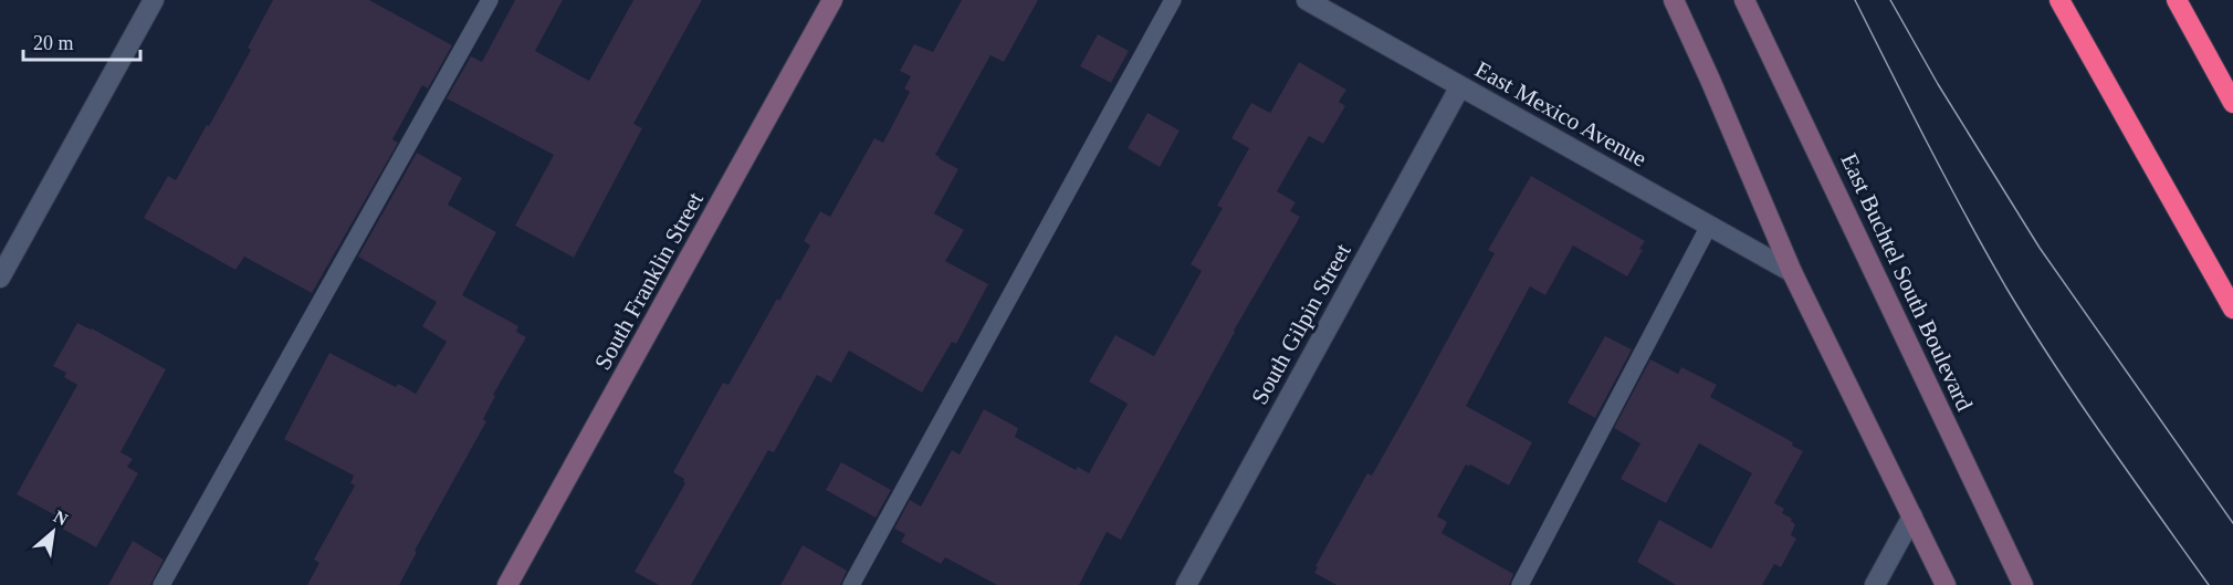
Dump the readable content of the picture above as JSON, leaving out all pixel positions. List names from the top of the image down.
{
  "streets": {
    "main road": ["South Franklin Street", "East Buchtel South Boulevard"],
    "street": ["East Mexico Avenue", "South Gilpin Street"]
  },
  "crossings": [
    ["East Mexico Avenue", "South Gilpin Street"]
  ],
  "scale_bar": "20 m",
  "north": "top right"
}
